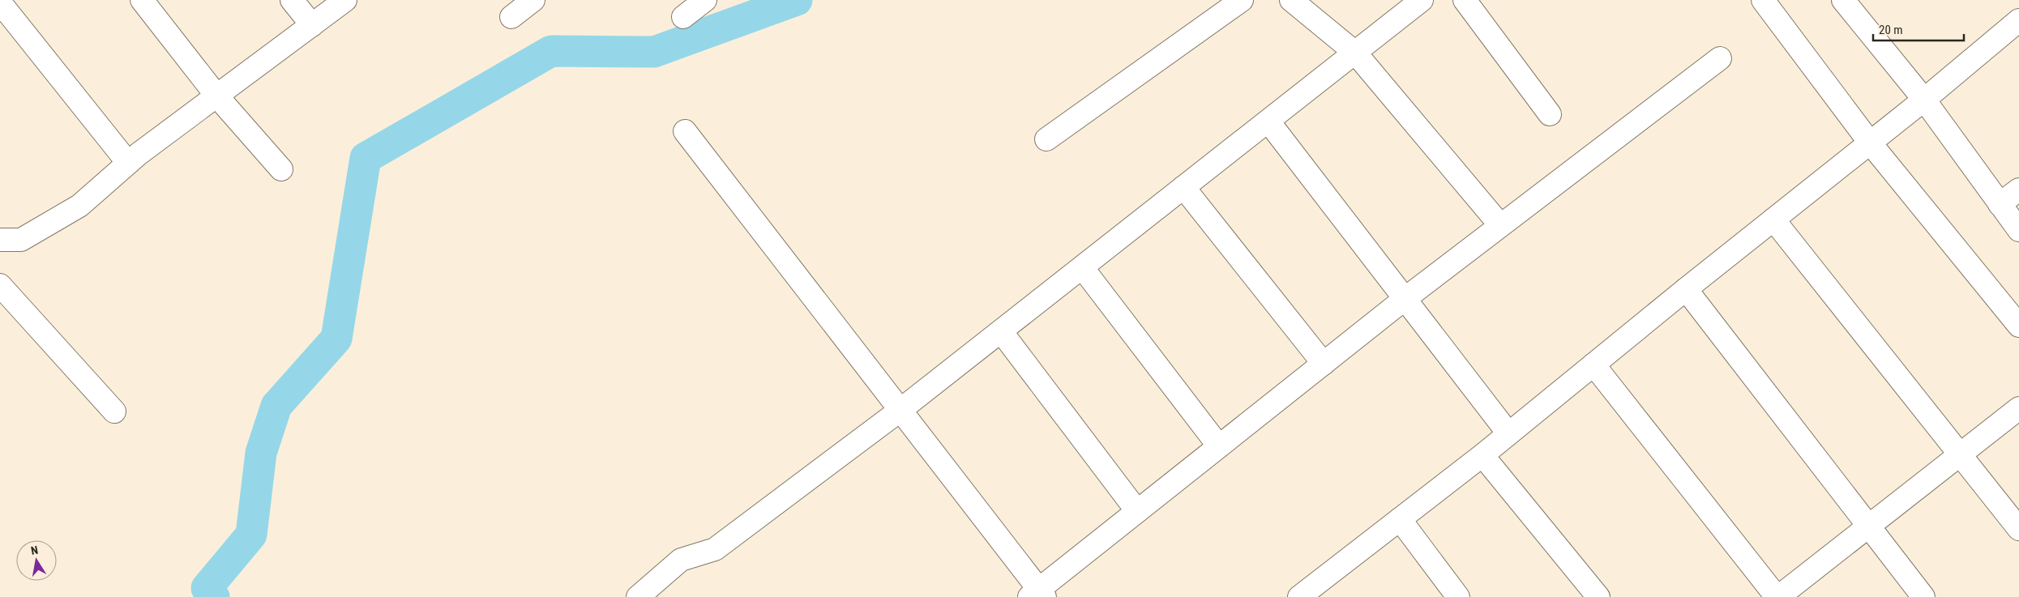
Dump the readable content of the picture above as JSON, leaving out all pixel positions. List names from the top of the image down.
{
  "scale_bar": "20 m",
  "north": "top"
}
